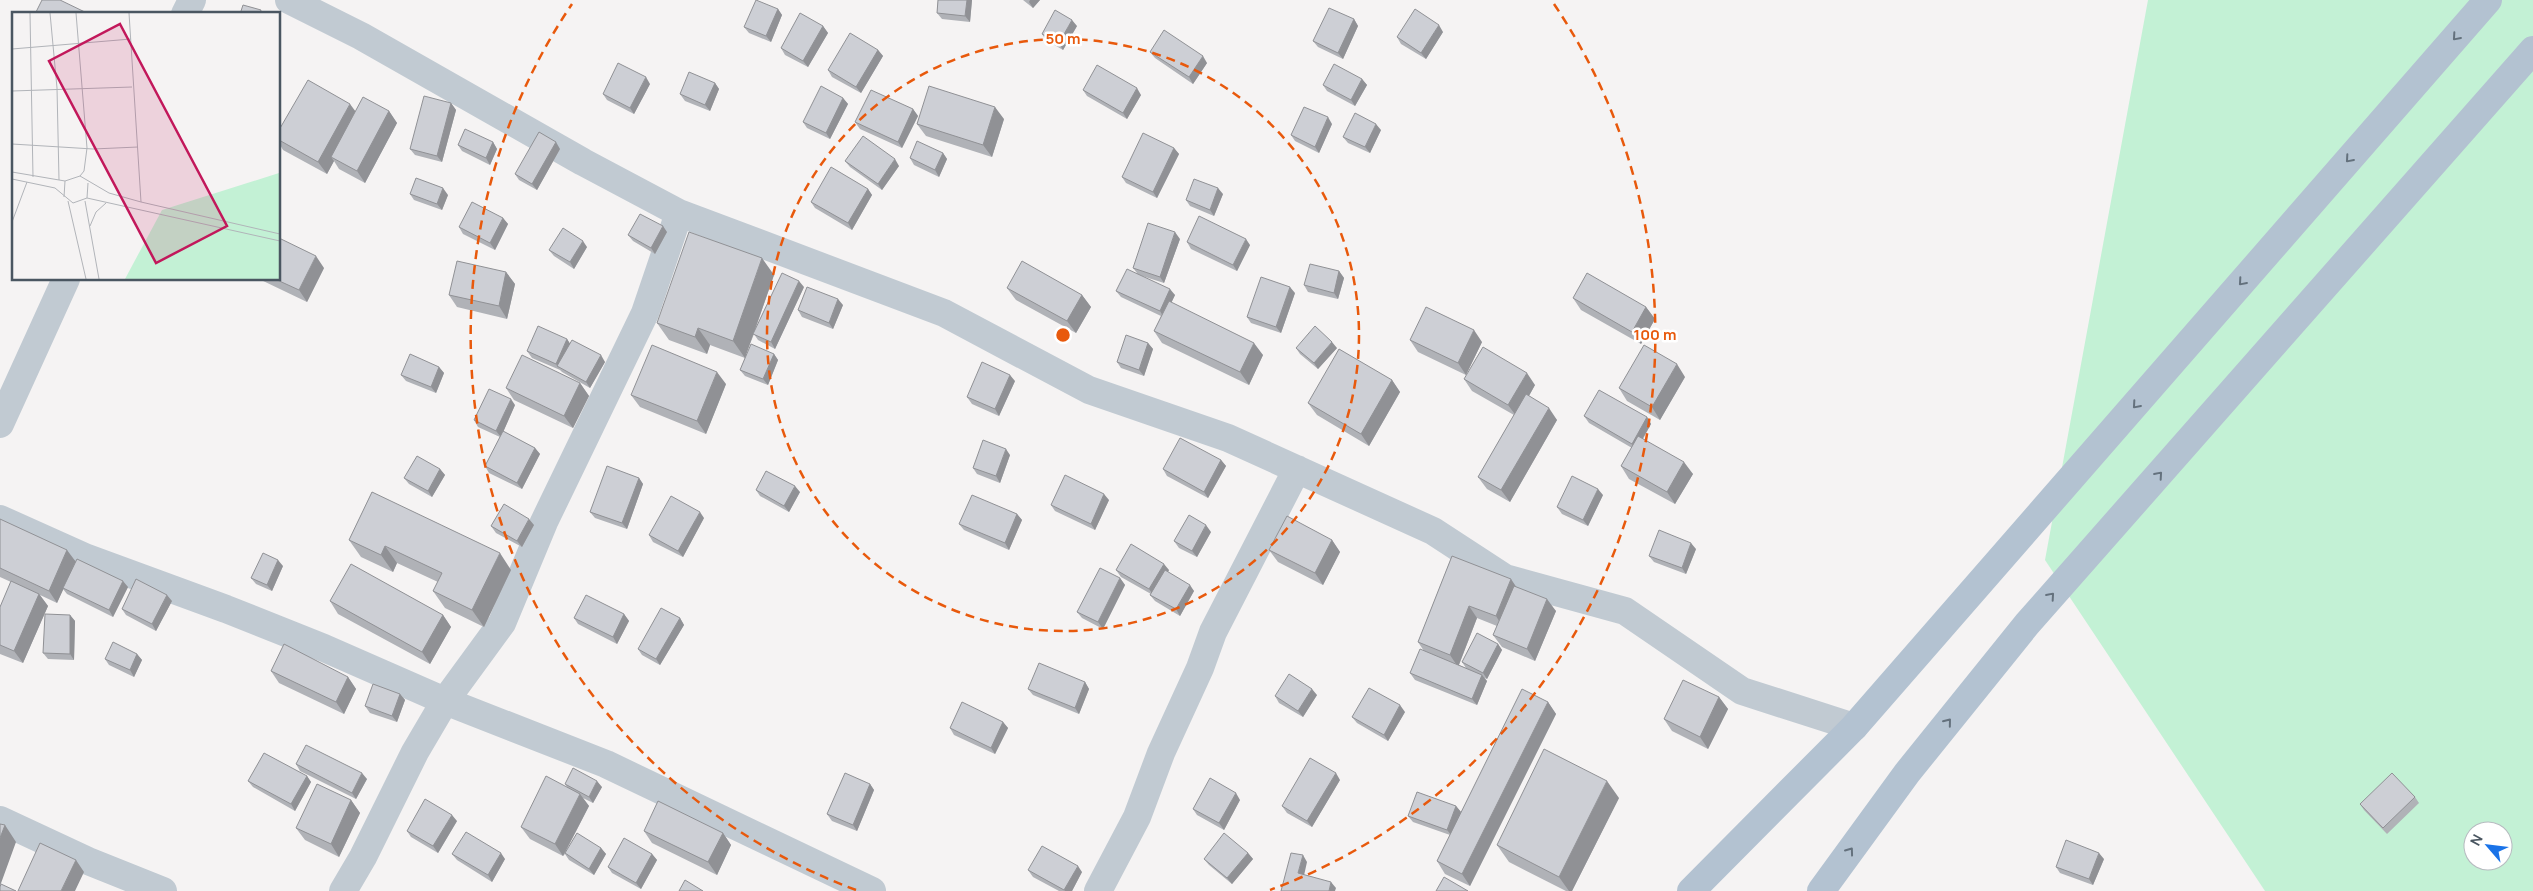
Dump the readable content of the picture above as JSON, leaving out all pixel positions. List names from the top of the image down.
{
  "north": "top left",
  "rings": ["50 m", "100 m"]
}
